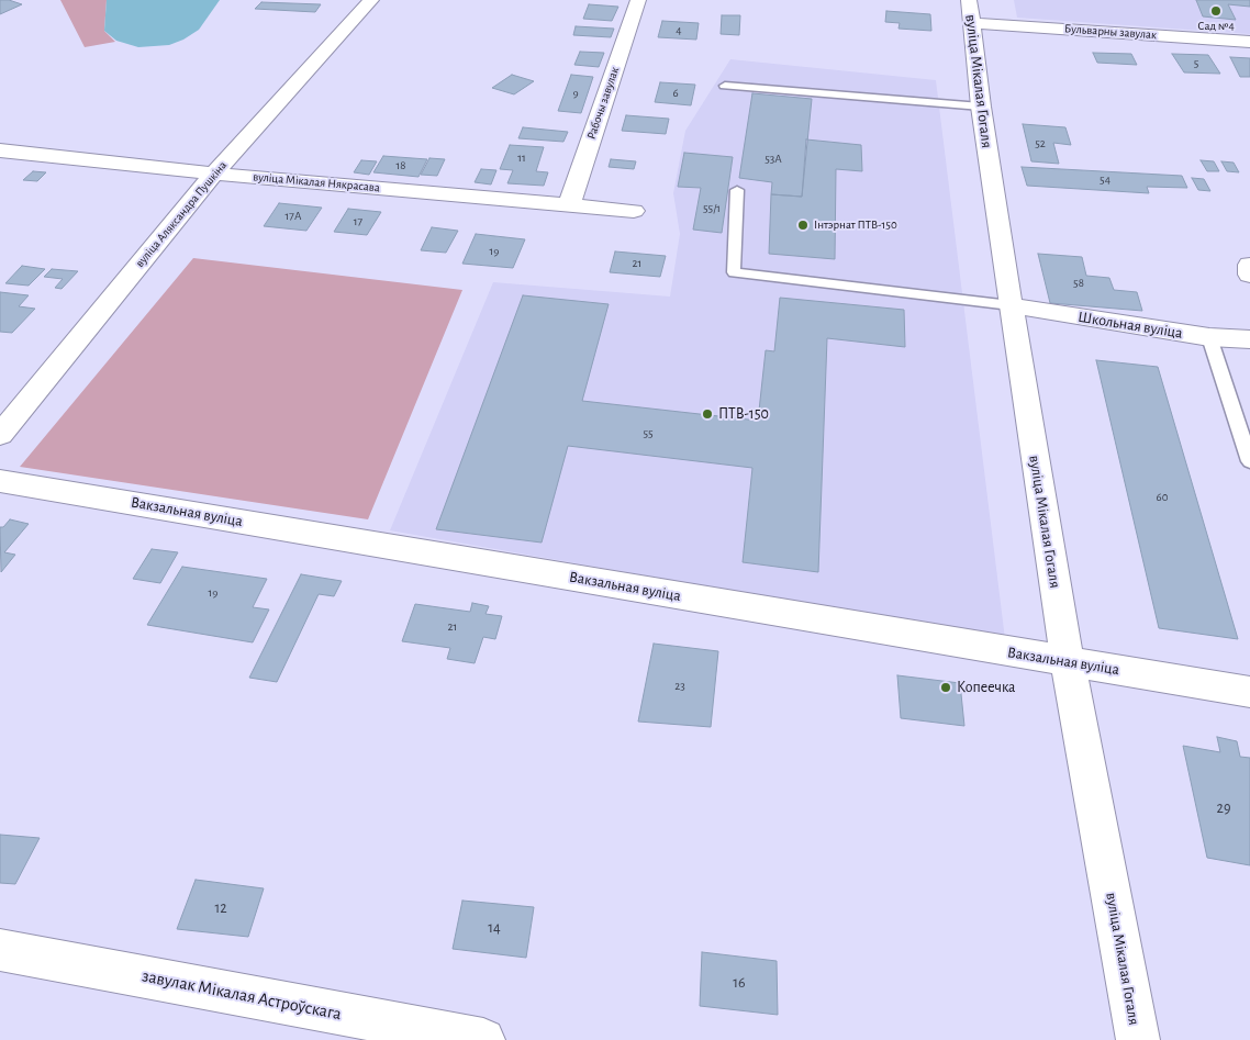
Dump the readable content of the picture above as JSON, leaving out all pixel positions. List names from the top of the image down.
{
  "streets": {
    "street": [
      "Бульварны завулак",
      "вуліца Мікалая Гогаля",
      "Рабочы завулак",
      "вуліца Мікалая Някрасава",
      "вуліца Аляксандра Пушкіна",
      "Школьная вуліца",
      "Вакзальная вуліца",
      "завулак Мікалая Астроўскага"
    ]
  },
  "crossings": [
    ["Бульварны завулак", "вуліца Мікалая Гогаля"],
    ["вуліца Мікалая Гогаля", "Школьная вуліца"],
    ["вуліца Мікалая Гогаля", "Вакзальная вуліца"],
    ["Рабочы завулак", "вуліца Мікалая Някрасава"],
    ["вуліца Мікалая Някрасава", "вуліца Аляксандра Пушкіна"]
  ],
  "places": [
    "Сад №4",
    "Інтэрнат ПТВ-150",
    "ПТВ-150",
    "Копеечка"
  ],
  "house_numbers": [
    "4",
    "5",
    "9",
    "6",
    "52",
    "11",
    "53А",
    "18",
    "54",
    "55/1",
    "17А",
    "17",
    "19",
    "21",
    "58",
    "55",
    "60",
    "19",
    "21",
    "23",
    "29",
    "12",
    "14",
    "16"
  ]
}
